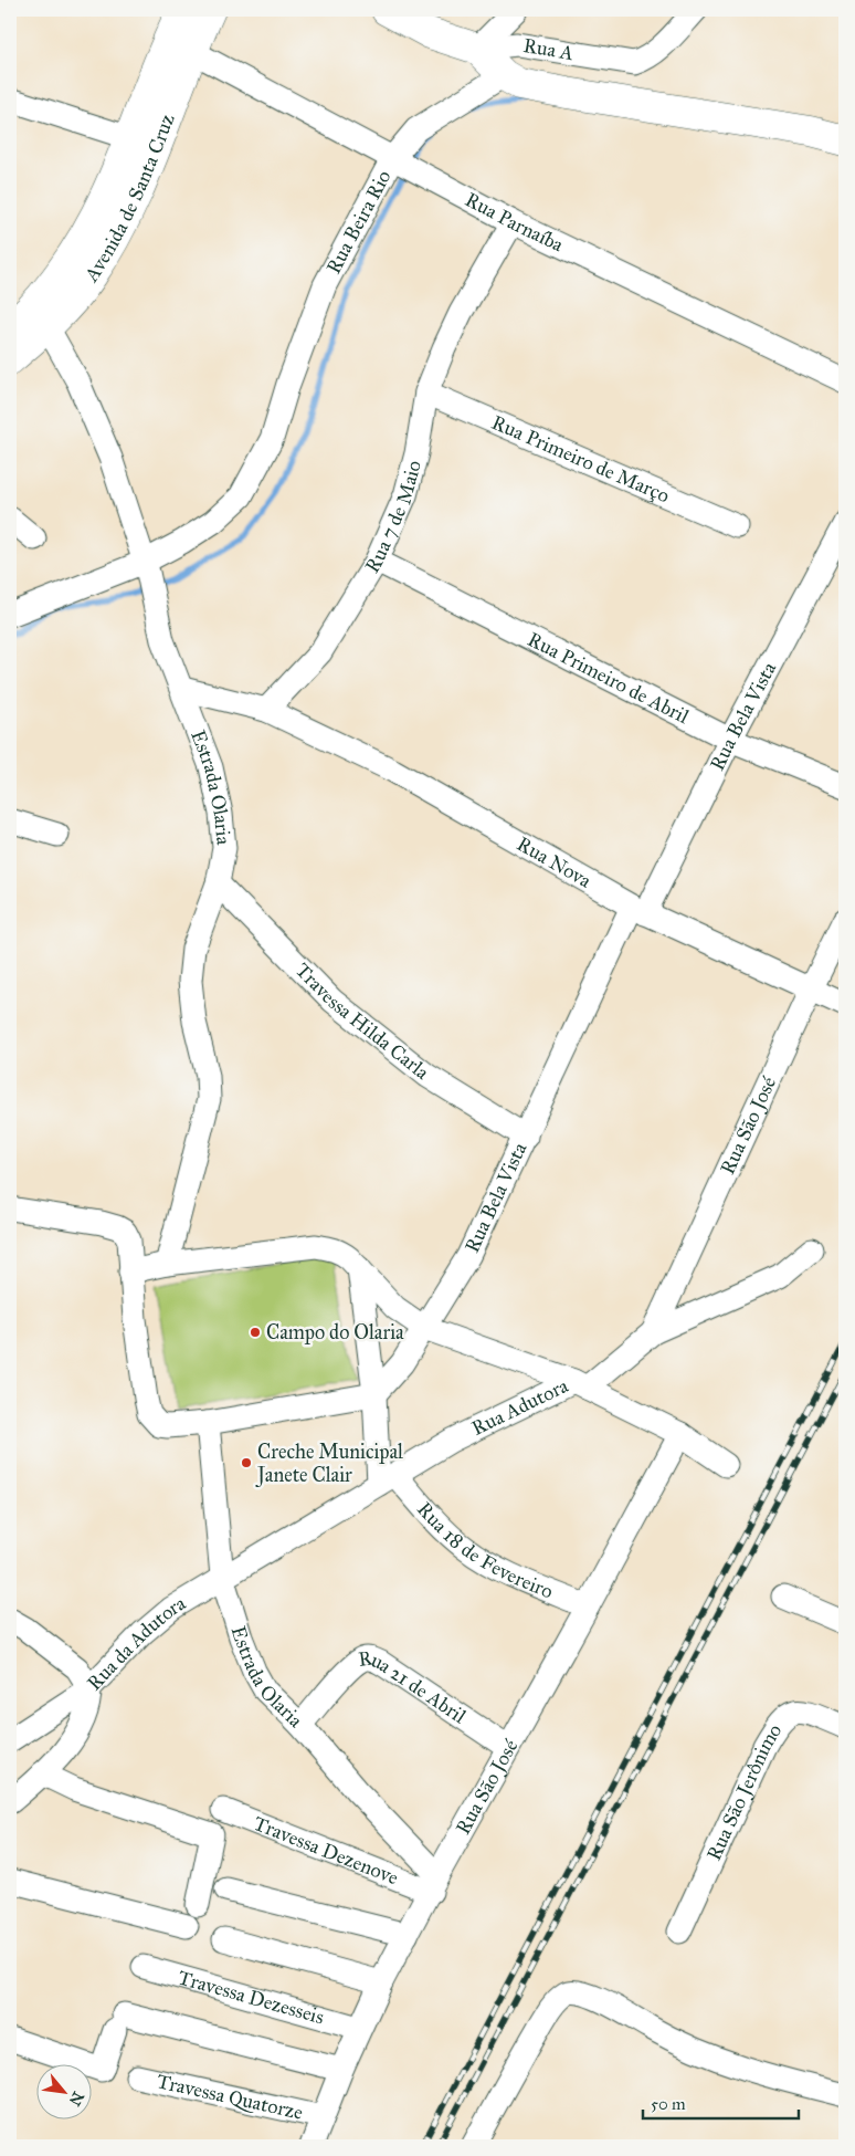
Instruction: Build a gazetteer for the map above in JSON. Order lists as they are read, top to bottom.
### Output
{
  "streets": {
    "main road": ["Rua A", "Avenida de Santa Cruz"],
    "street": [
      "Rua Beira Rio",
      "Rua Parnaíba",
      "Rua Primeiro de Março",
      "Rua 7 de Maio",
      "Rua Primeiro de Abril",
      "Rua Bela Vista",
      "Estrada Olaria",
      "Rua Nova",
      "Travessa Hilda Carla",
      "Rua São José",
      "Rua Adutora",
      "Rua 18 de Fevereiro",
      "Rua da Adutora",
      "Rua 21 de Abril",
      "Rua São Jerônimo",
      "Travessa Dezenove",
      "Travessa Dezesseis",
      "Travessa Quatorze"
    ]
  },
  "crossings": [
    ["Avenida de Santa Cruz", "Rua Parnaíba"],
    ["Avenida de Santa Cruz", "Estrada Olaria"],
    ["Rua Beira Rio", "Rua Parnaíba"],
    ["Rua Beira Rio", "Estrada Olaria"],
    ["Rua Parnaíba", "Rua 7 de Maio"],
    ["Rua Primeiro de Março", "Rua 7 de Maio"],
    ["Rua 7 de Maio", "Rua Primeiro de Abril"],
    ["Rua 7 de Maio", "Rua Nova"],
    ["Rua Primeiro de Abril", "Rua Bela Vista"],
    ["Rua Bela Vista", "Rua Nova"],
    ["Rua Bela Vista", "Travessa Hilda Carla"],
    ["Estrada Olaria", "Travessa Hilda Carla"],
    ["Estrada Olaria", "Rua São José"],
    ["Estrada Olaria", "Rua Adutora"],
    ["Estrada Olaria", "Rua da Adutora"],
    ["Estrada Olaria", "Rua 21 de Abril"],
    ["Estrada Olaria", "Travessa Dezenove"],
    ["Rua Nova", "Rua São José"],
    ["Rua São José", "Rua Adutora"],
    ["Rua São José", "Rua 18 de Fevereiro"],
    ["Rua São José", "Rua 21 de Abril"],
    ["Rua São José", "Travessa Dezenove"],
    ["Rua São José", "Travessa Dezesseis"],
    ["Rua São José", "Travessa Quatorze"],
    ["Rua Adutora", "Rua 18 de Fevereiro"],
    ["Rua Adutora", "Rua da Adutora"]
  ],
  "places": ["Campo do Olaria", "Creche Municipal Janete Clair"],
  "scale_bar": "50 m",
  "north": "bottom right"
}
